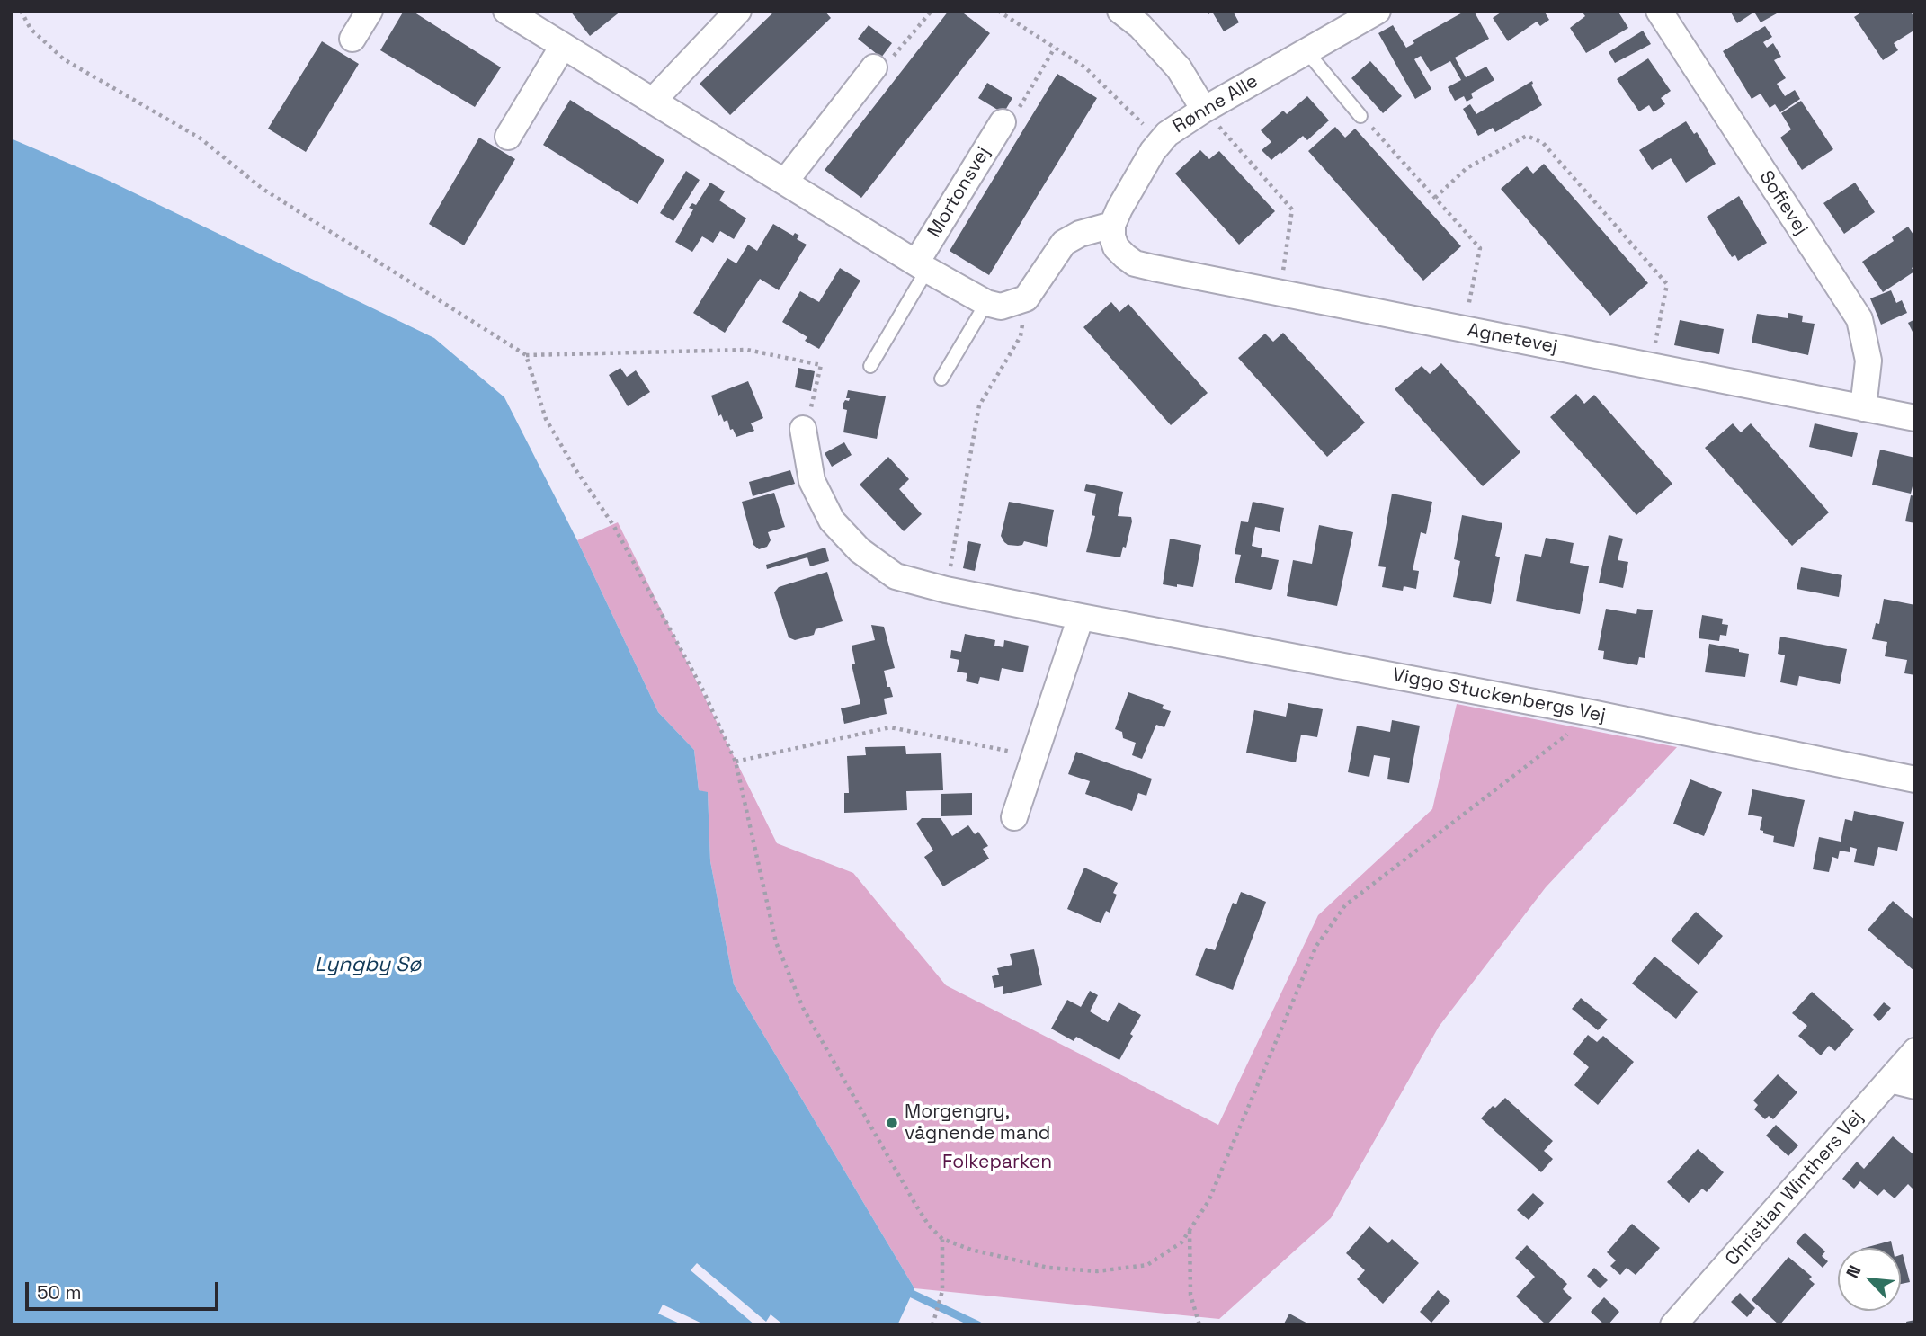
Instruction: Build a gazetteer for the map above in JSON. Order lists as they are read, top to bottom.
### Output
{
  "streets": {
    "street": [
      "Rønne Alle",
      "Mortonsvej",
      "Sofievej",
      "Agnetevej",
      "Viggo Stuckenbergs Vej",
      "Christian Winthers Vej"
    ]
  },
  "crossings": [
    ["Rønne Alle", "Agnetevej"],
    ["Sofievej", "Agnetevej"]
  ],
  "water": ["Lyngby Sø"],
  "parks": ["Folkeparken"],
  "places": ["Morgengry, vågnende mand"],
  "scale_bar": "50 m",
  "north": "top left"
}
